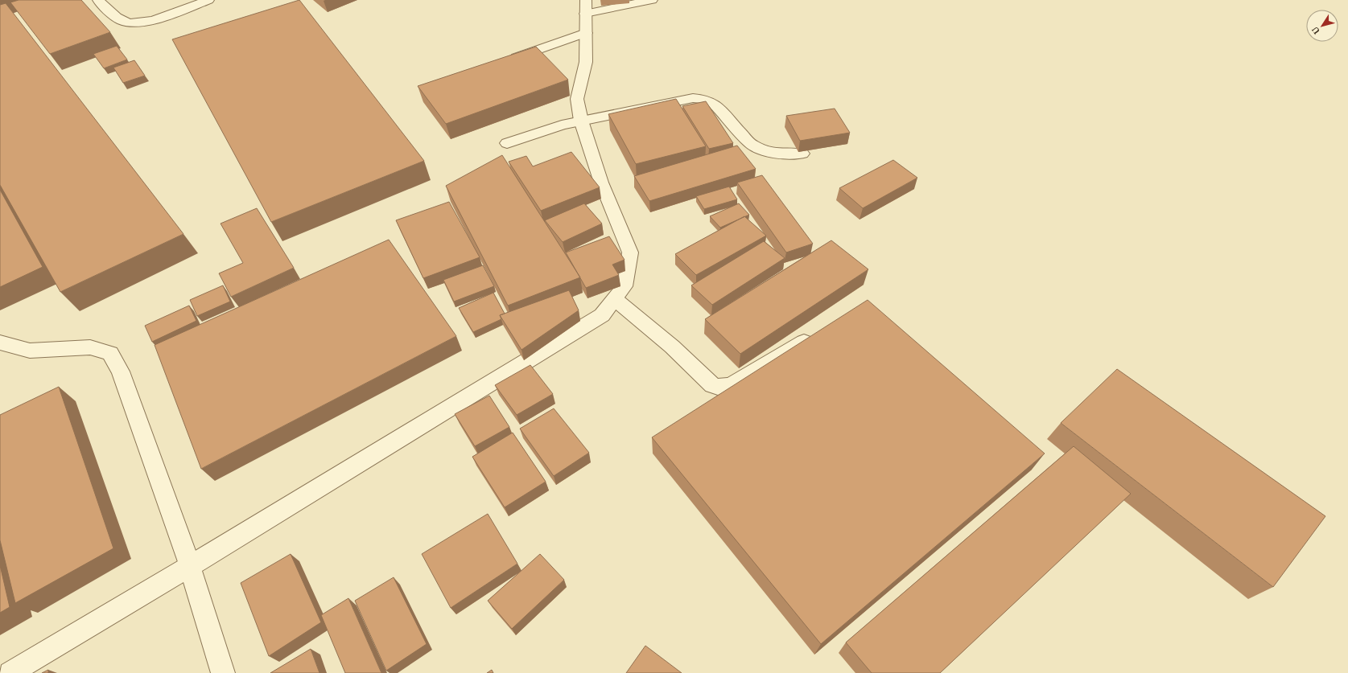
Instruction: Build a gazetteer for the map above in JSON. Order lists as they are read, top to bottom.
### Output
{
  "north": "bottom left"
}
